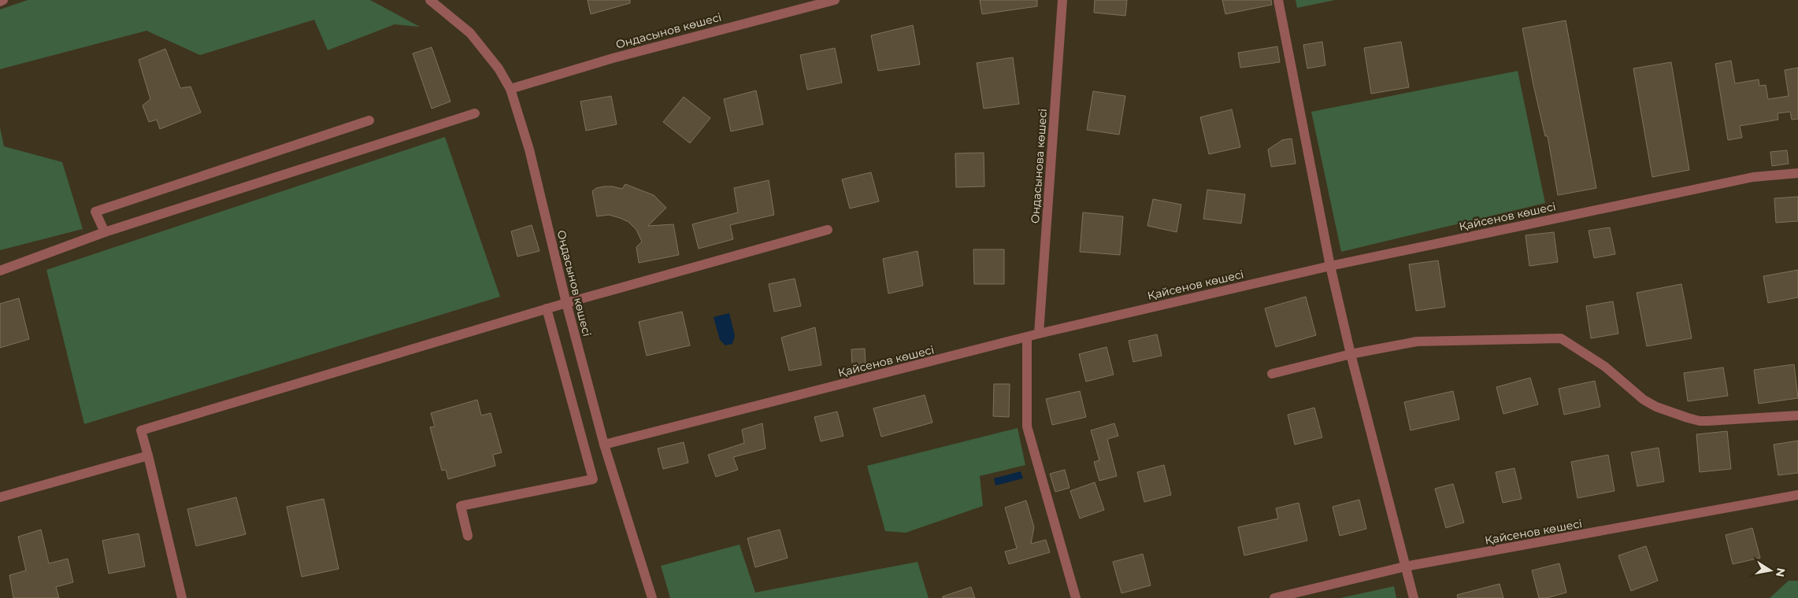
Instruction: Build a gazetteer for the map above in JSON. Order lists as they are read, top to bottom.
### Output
{
  "streets": {
    "street": [
      "Ондасынов көшесі",
      "Ондасынова көшесі",
      "Қайсенов көшесі",
      "Оңдасынов көшесі"
    ]
  },
  "crossings": [
    ["Ондасынов көшесі", "Оңдасынов көшесі"],
    ["Ондасынова көшесі", "Қайсенов көшесі"],
    ["Қайсенов көшесі", "Оңдасынов көшесі"]
  ],
  "north": "right"
}
